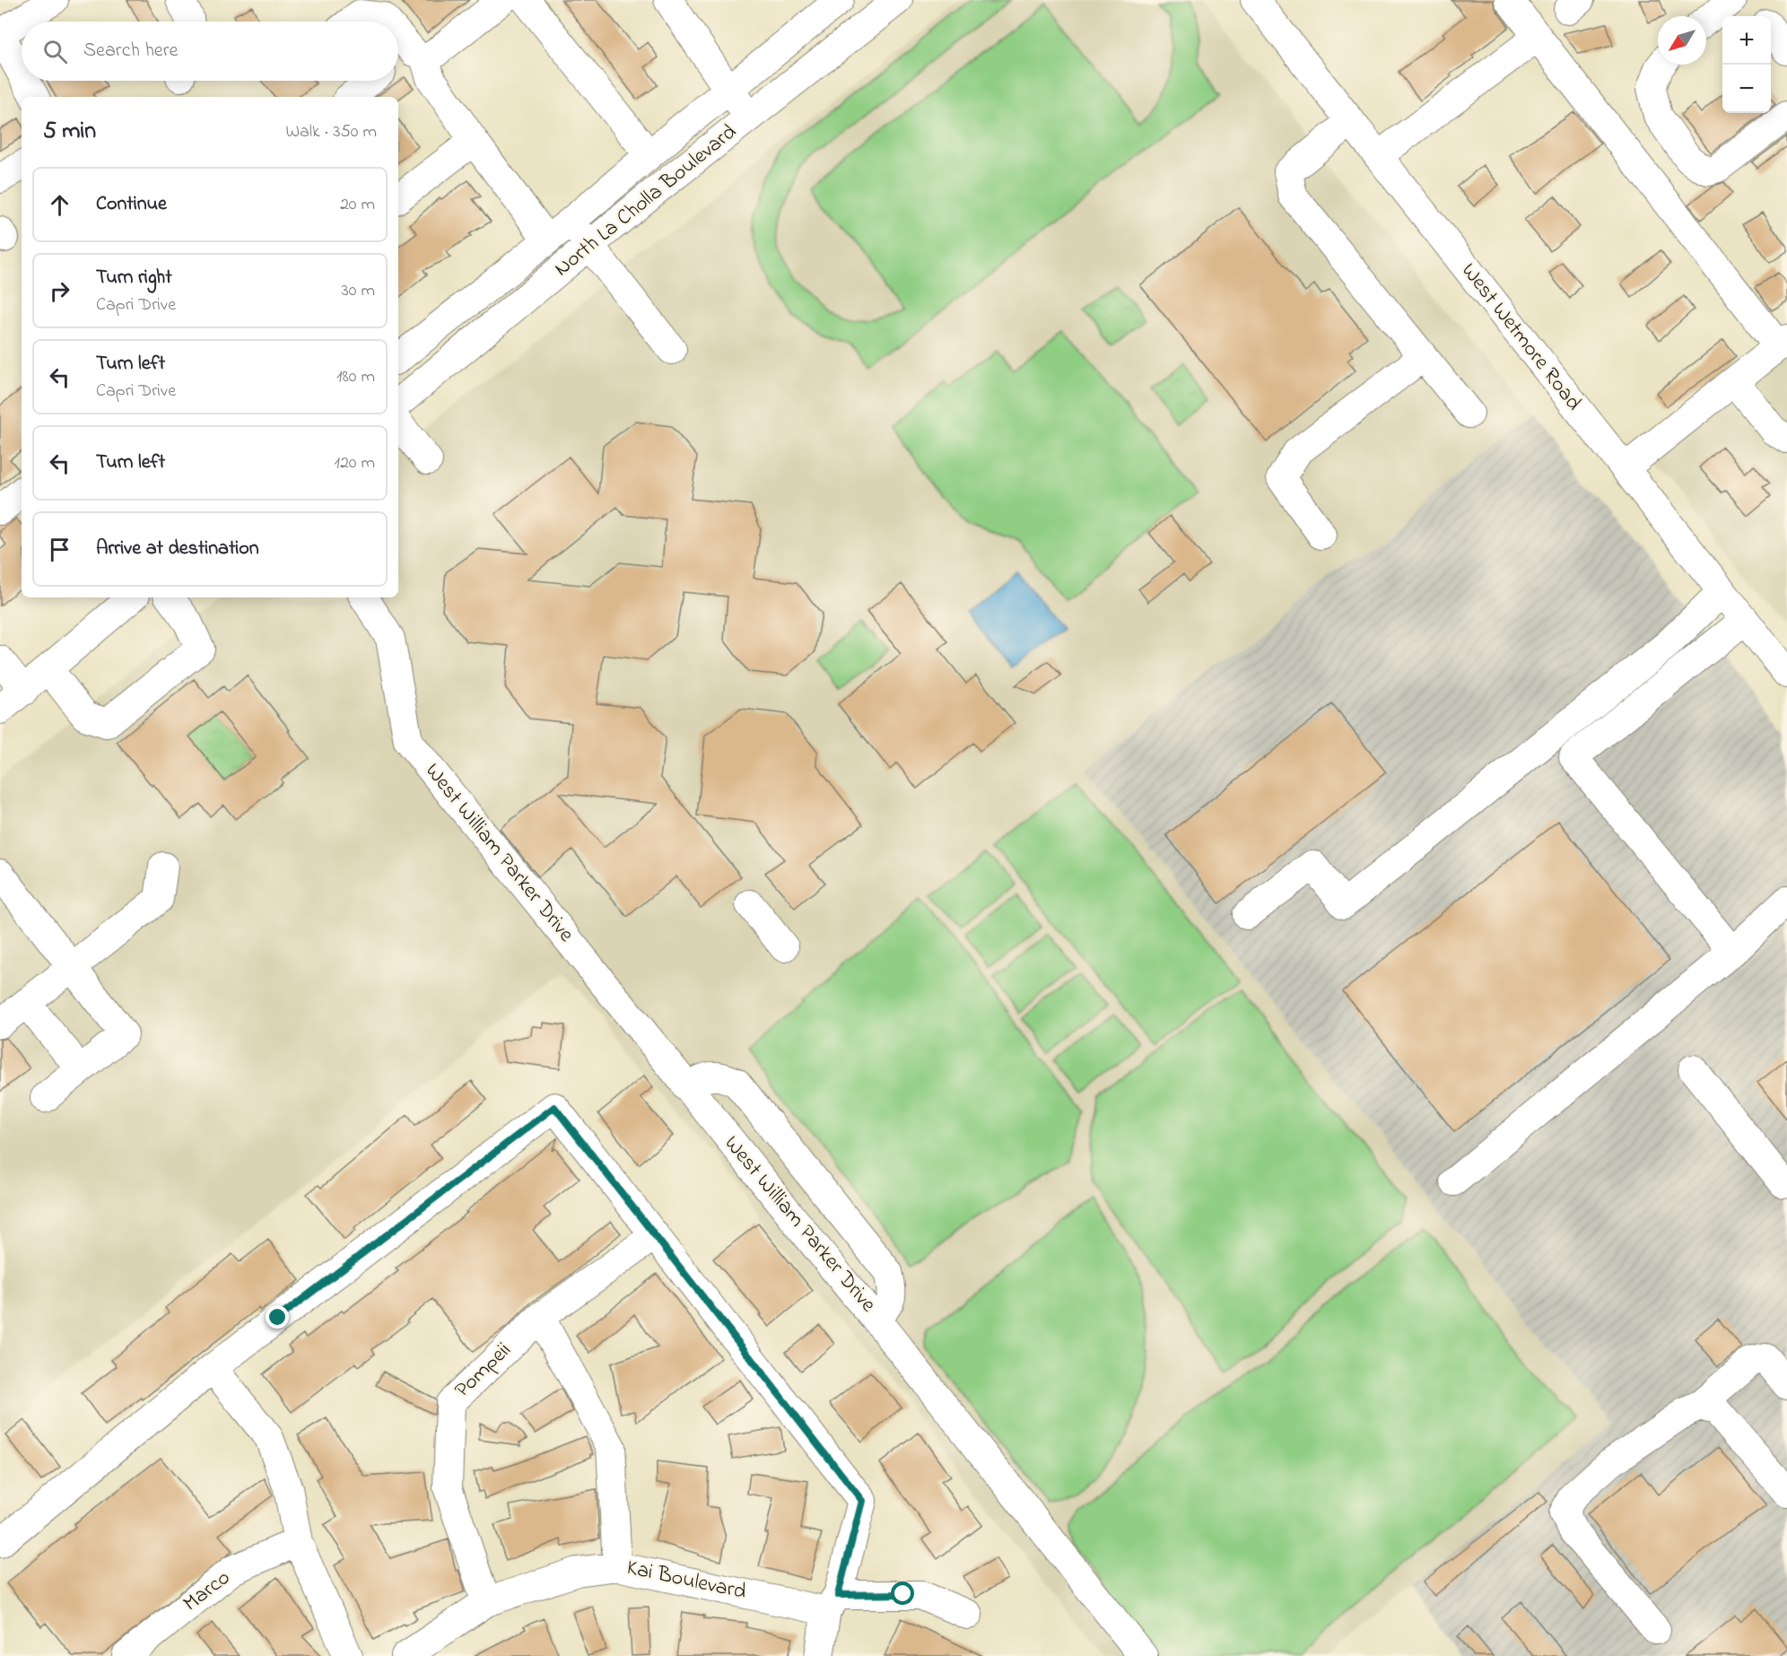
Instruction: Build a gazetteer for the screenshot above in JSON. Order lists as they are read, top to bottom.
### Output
{
  "streets": {
    "street": [
      "North La Cholla Boulevard",
      "West Wetmore Road",
      "West William Parker Drive",
      "Pompeii",
      "Kai Boulevard",
      "Marco"
    ]
  },
  "crossings": [
    ["Pompeii", "Kai Boulevard"]
  ],
  "north": "bottom left",
  "page": {
    "map_buttons": ["+", "−"],
    "search": "Search here",
    "heading": ["5 min", "Walk · 350 m"],
    "list": [
      ["Continue", "20 m"],
      ["Turn right", "Capri Drive", "30 m"],
      ["Turn left", "Capri Drive", "180 m"],
      ["Turn left", "120 m"],
      "Arrive at destination"
    ]
  }
}
